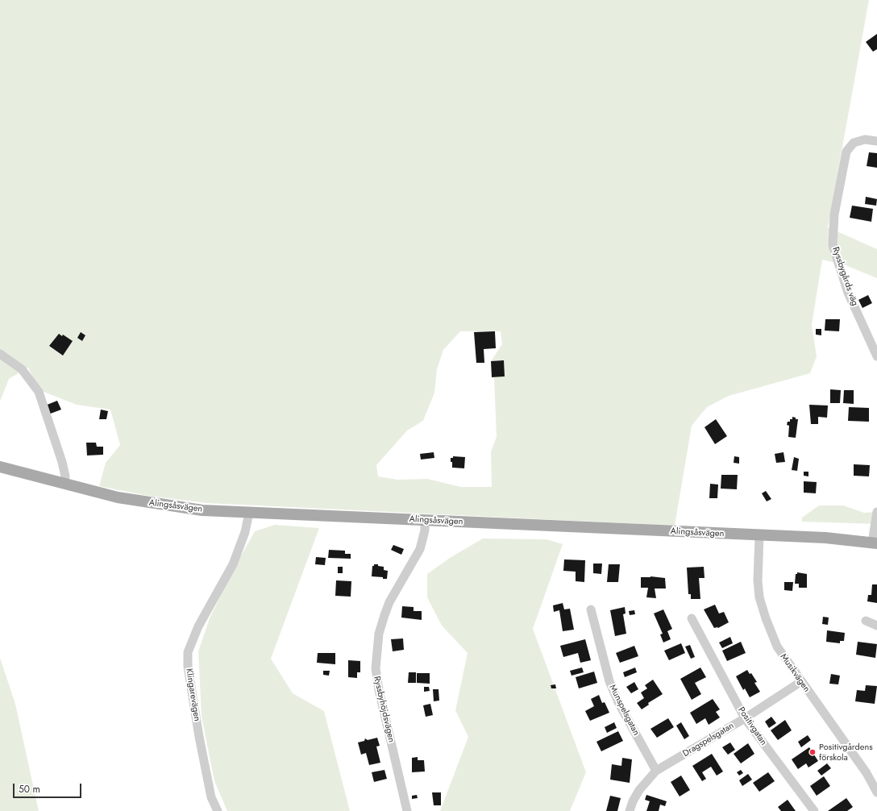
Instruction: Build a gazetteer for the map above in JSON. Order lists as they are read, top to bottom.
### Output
{
  "streets": {
    "main road": ["Alingsåsvägen"],
    "street": [
      "Ryssbygårds väg",
      "Musikvägen",
      "Klingarevägen",
      "Ryssbyhöjdsvägen",
      "Munspelsgatan",
      "Positivgatan",
      "Dragspelsgatan"
    ]
  },
  "crossings": [
    ["Alingsåsvägen", "Musikvägen"],
    ["Alingsåsvägen", "Klingarevägen"],
    ["Alingsåsvägen", "Ryssbyhöjdsvägen"],
    ["Musikvägen", "Dragspelsgatan"],
    ["Munspelsgatan", "Dragspelsgatan"],
    ["Positivgatan", "Dragspelsgatan"]
  ],
  "places": ["Positivgårdens förskola"],
  "scale_bar": "50 m"
}
